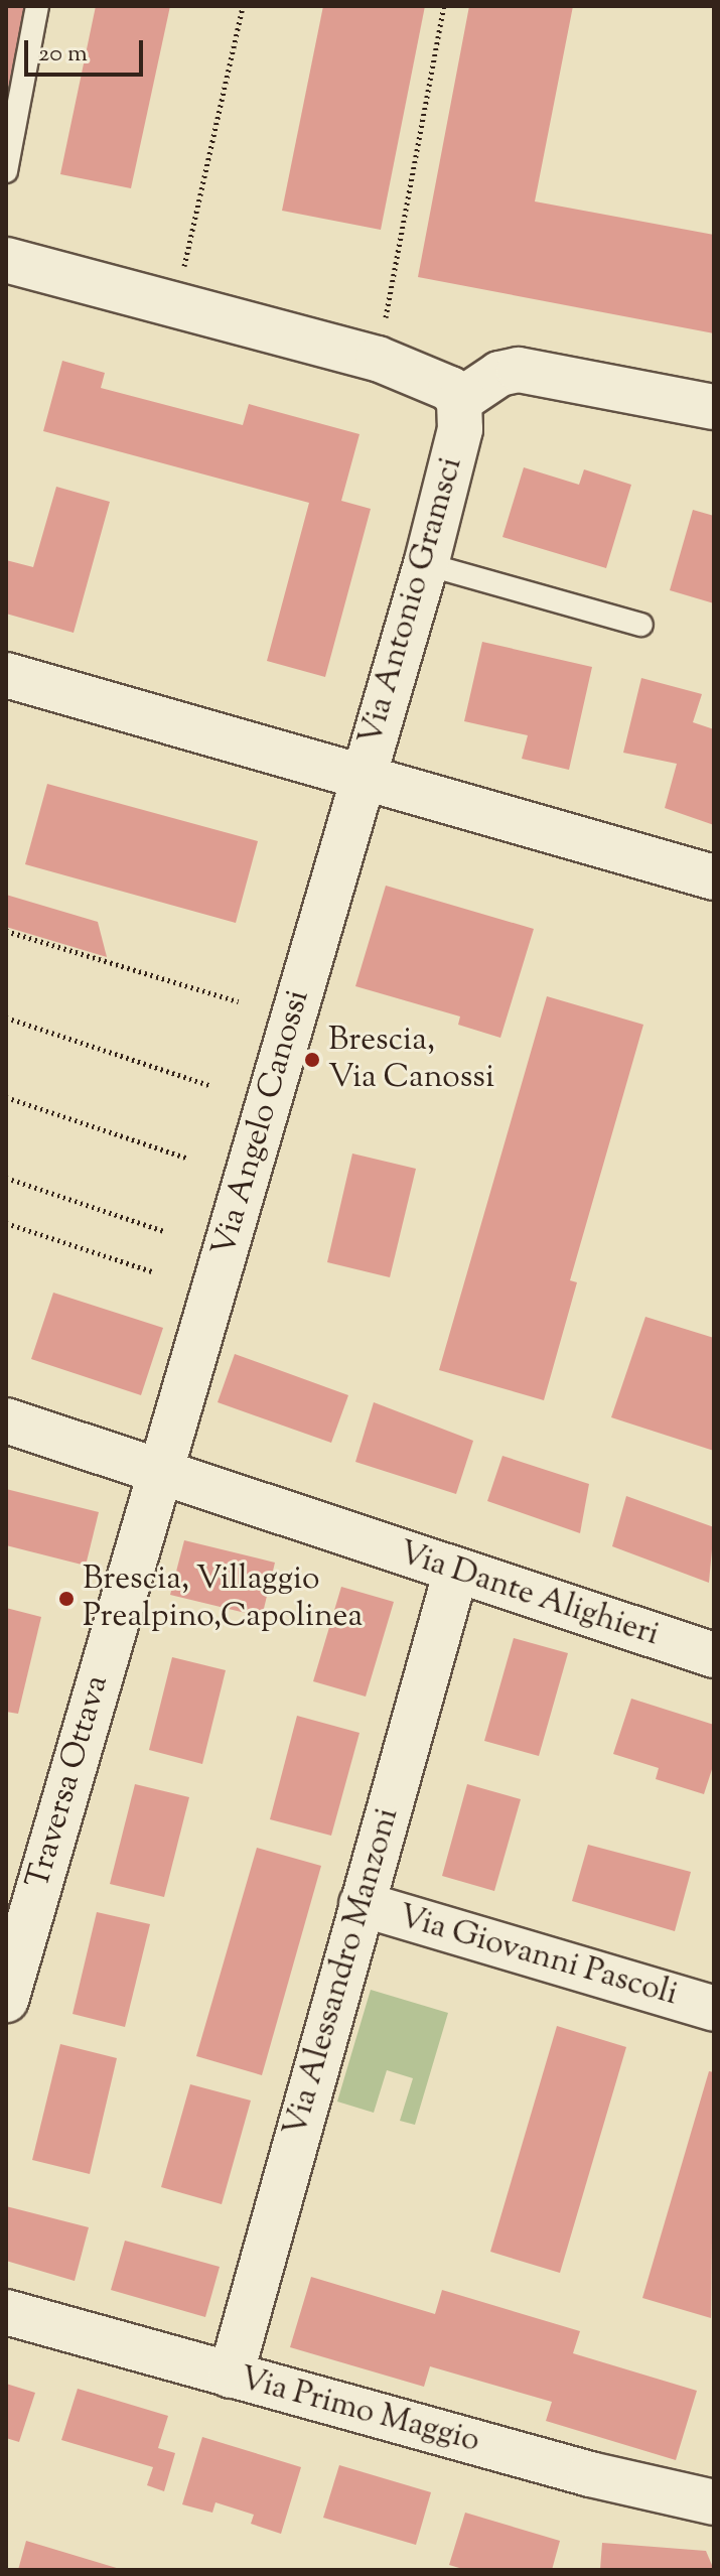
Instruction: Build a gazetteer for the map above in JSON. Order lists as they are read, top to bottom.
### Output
{
  "streets": {
    "street": [
      "Via Antonio Gramsci",
      "Via Angelo Canossi",
      "Via Dante Alighieri",
      "Traversa Ottava",
      "Via Giovanni Pascoli",
      "Via Alessandro Manzoni",
      "Via Primo Maggio"
    ]
  },
  "crossings": [
    ["Via Antonio Gramsci", "Via Angelo Canossi"],
    ["Via Angelo Canossi", "Via Dante Alighieri"],
    ["Via Angelo Canossi", "Traversa Ottava"],
    ["Via Dante Alighieri", "Traversa Ottava"],
    ["Via Dante Alighieri", "Via Alessandro Manzoni"],
    ["Via Giovanni Pascoli", "Via Alessandro Manzoni"],
    ["Via Alessandro Manzoni", "Via Primo Maggio"]
  ],
  "places": ["Brescia, Via Canossi", "Brescia, Villaggio Prealpino,Capolinea"],
  "scale_bar": "20 m"
}
